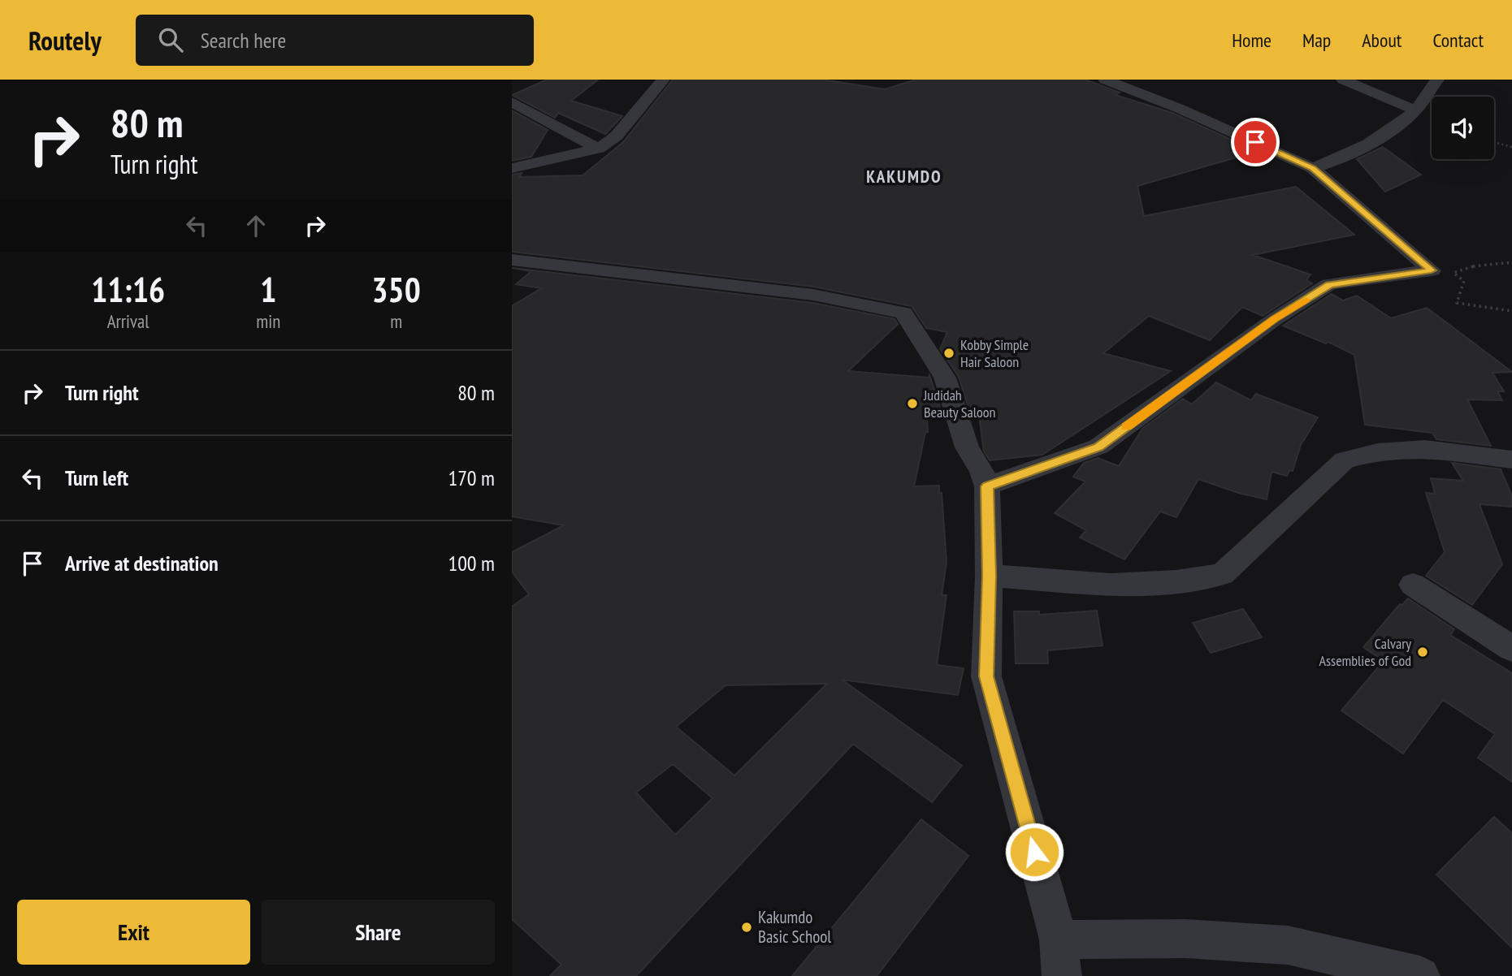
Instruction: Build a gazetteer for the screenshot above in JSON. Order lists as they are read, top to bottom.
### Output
{
  "districts": ["KAKUMDO"],
  "places": [
    "Kobby Simple Hair Saloon",
    "Judidah Beauty Saloon",
    "Calvary Assemblies of God",
    "Kakumdo Basic School"
  ],
  "page": {
    "header": "Routely",
    "search": "Search here",
    "nav": [
      "Home",
      "Map",
      "About",
      "Contact"
    ],
    "turn": ["80 m", "Turn right"],
    "eta": [
      "11:16",
      "Arrival",
      "1",
      "min",
      "350",
      "m"
    ],
    "list": [
      {
        "name": "Turn right",
        "value": "80 m"
      },
      {
        "name": "Turn left",
        "value": "170 m"
      },
      {
        "name": "Arrive at destination",
        "value": "100 m"
      }
    ],
    "buttons": ["Exit", "Share"]
  }
}
